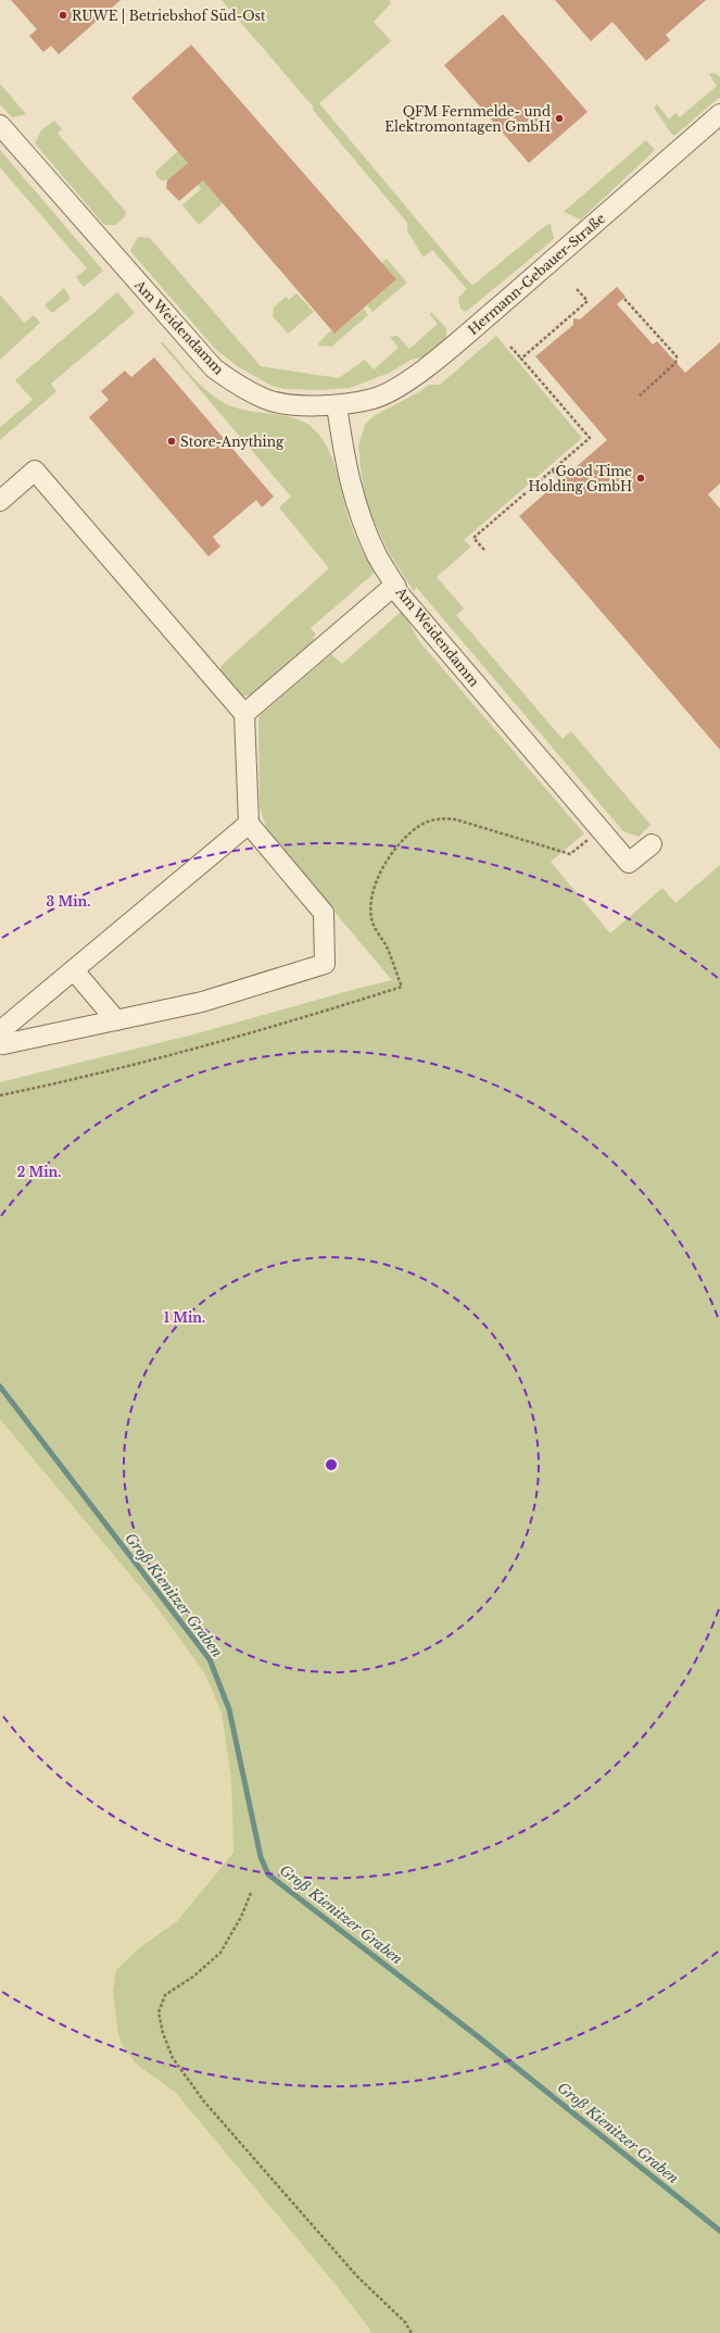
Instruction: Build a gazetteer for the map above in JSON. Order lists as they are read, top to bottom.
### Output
{
  "streets": {
    "street": ["Hermann-Gebauer-Straße", "Am Weidendamm"]
  },
  "crossings": [
    ["Hermann-Gebauer-Straße", "Am Weidendamm"]
  ],
  "water": ["Groß Kienitzer Graben"],
  "places": [
    "RUWE | Betriebshof Süd-Ost",
    "QFM Fernmelde- und Elektromontagen GmbH",
    "Store-Anything",
    "Good Time Holding GmbH"
  ],
  "rings": ["3 Min.", "2 Min.", "1 Min."]
}
